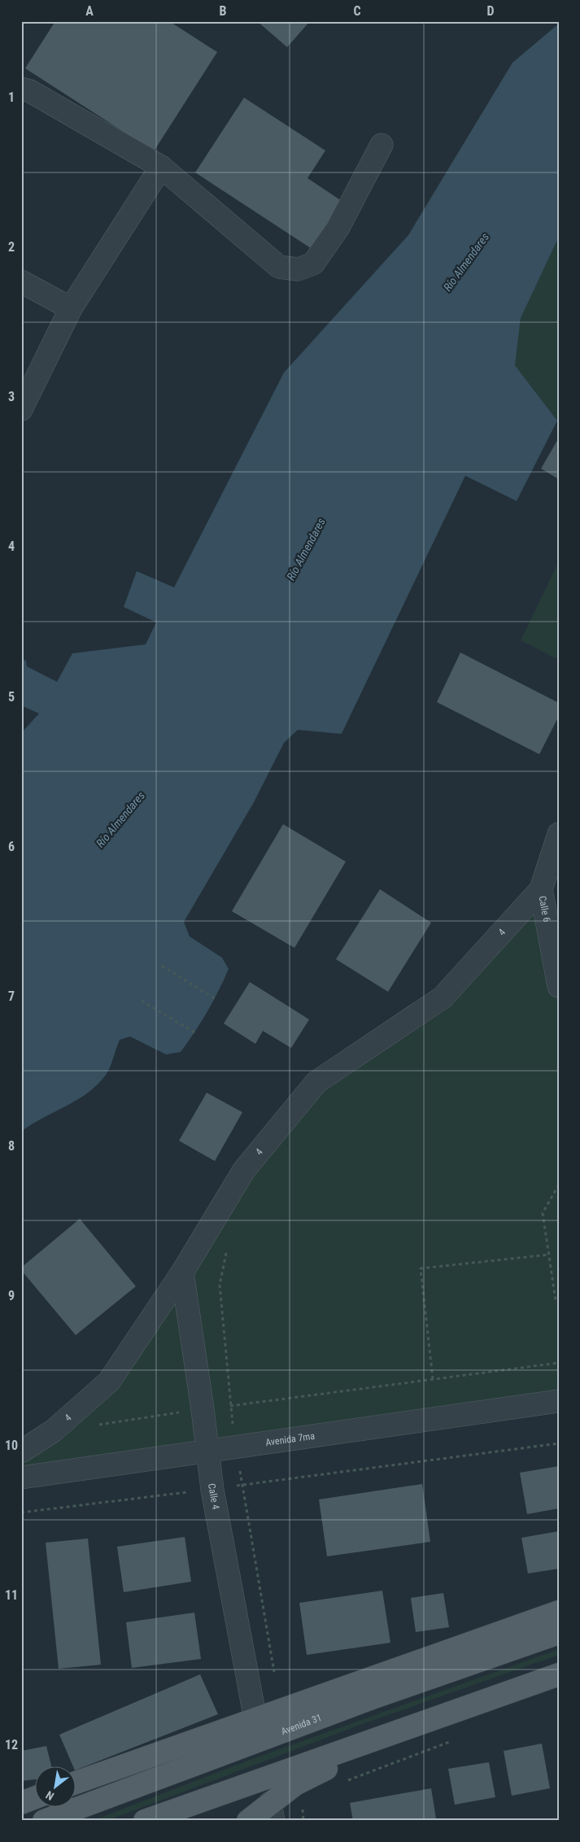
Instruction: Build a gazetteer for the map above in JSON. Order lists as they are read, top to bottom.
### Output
{
  "streets": {
    "main road": ["Avenida 31"],
    "street": [
      "Calle 6",
      "4",
      "Avenida 7ma",
      "Calle 4"
    ]
  },
  "crossings": [
    ["Calle 6", "4"],
    ["4", "Calle 4"],
    ["Avenida 7ma", "Calle 4"]
  ],
  "water": ["Río Almendares"],
  "north": "bottom left",
  "grid": {
    "columns": [
      "A",
      "B",
      "C",
      "D"
    ],
    "rows": [
      "1",
      "2",
      "3",
      "4",
      "5",
      "6",
      "7",
      "8",
      "9",
      "10",
      "11",
      "12"
    ]
  }
}
